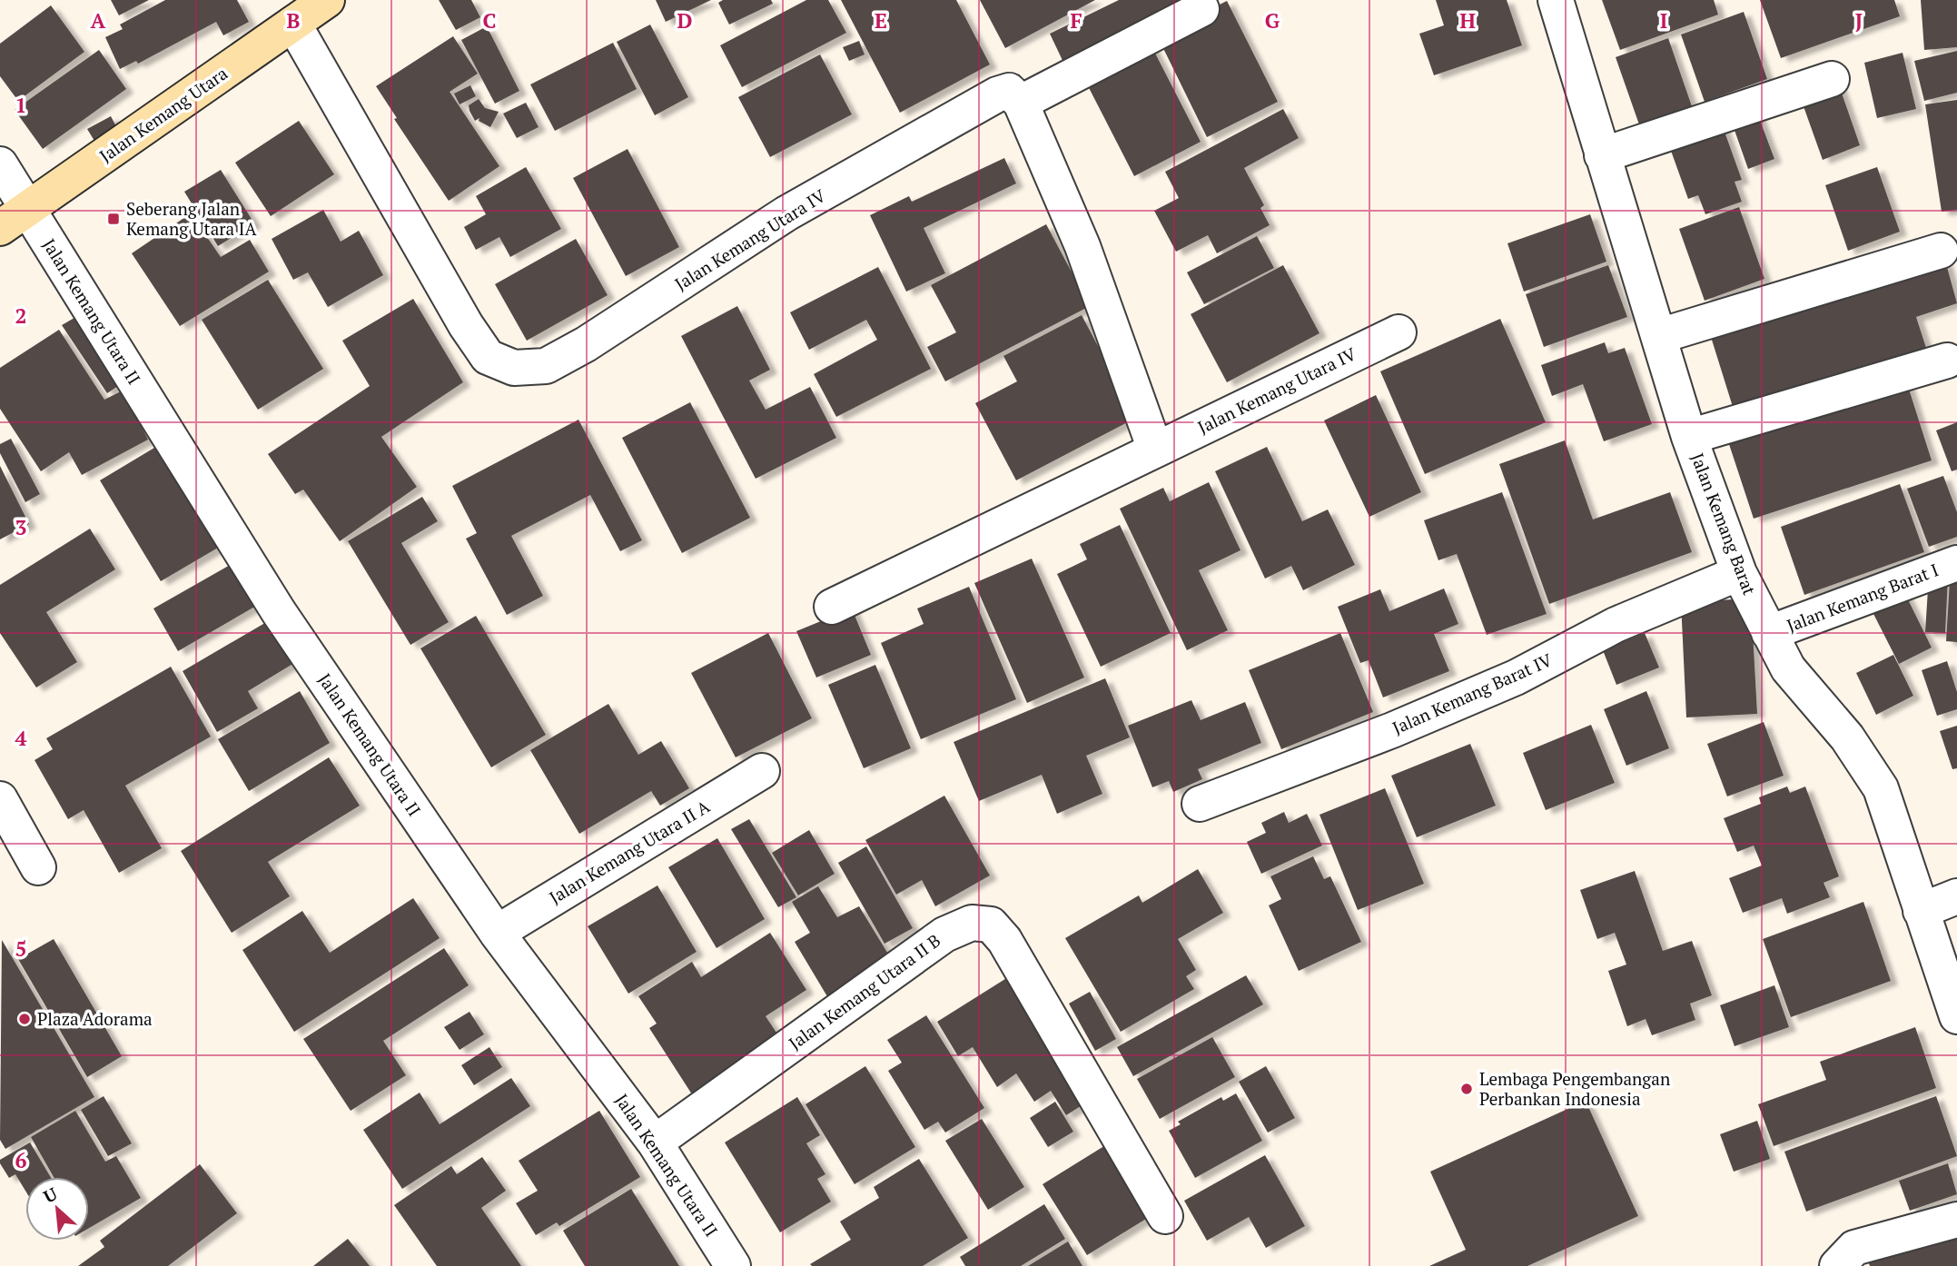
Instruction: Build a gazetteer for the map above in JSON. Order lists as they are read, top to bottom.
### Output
{
  "streets": {
    "street": [
      "Jalan Kemang Utara",
      "Jalan Kemang Utara IV",
      "Jalan Kemang Utara II",
      "Jalan Kemang Barat",
      "Jalan Kemang Barat I",
      "Jalan Kemang Barat IV",
      "Jalan Kemang Utara II A",
      "Jalan Kemang Utara II B"
    ]
  },
  "crossings": [
    ["Jalan Kemang Utara", "Jalan Kemang Utara IV"],
    ["Jalan Kemang Utara", "Jalan Kemang Utara II"],
    ["Jalan Kemang Utara II", "Jalan Kemang Utara II A"],
    ["Jalan Kemang Utara II", "Jalan Kemang Utara II B"],
    ["Jalan Kemang Barat", "Jalan Kemang Barat I"],
    ["Jalan Kemang Barat", "Jalan Kemang Barat IV"]
  ],
  "places": {
    "transit": ["Seberang Jalan Kemang Utara IA"],
    "other": ["Plaza Adorama", "Lembaga Pengembangan Perbankan Indonesia"]
  },
  "north": "top left",
  "grid": {
    "columns": [
      "A",
      "B",
      "C",
      "D",
      "E",
      "F",
      "G",
      "H",
      "I",
      "J"
    ],
    "rows": [
      "1",
      "2",
      "3",
      "4",
      "5",
      "6"
    ]
  }
}
